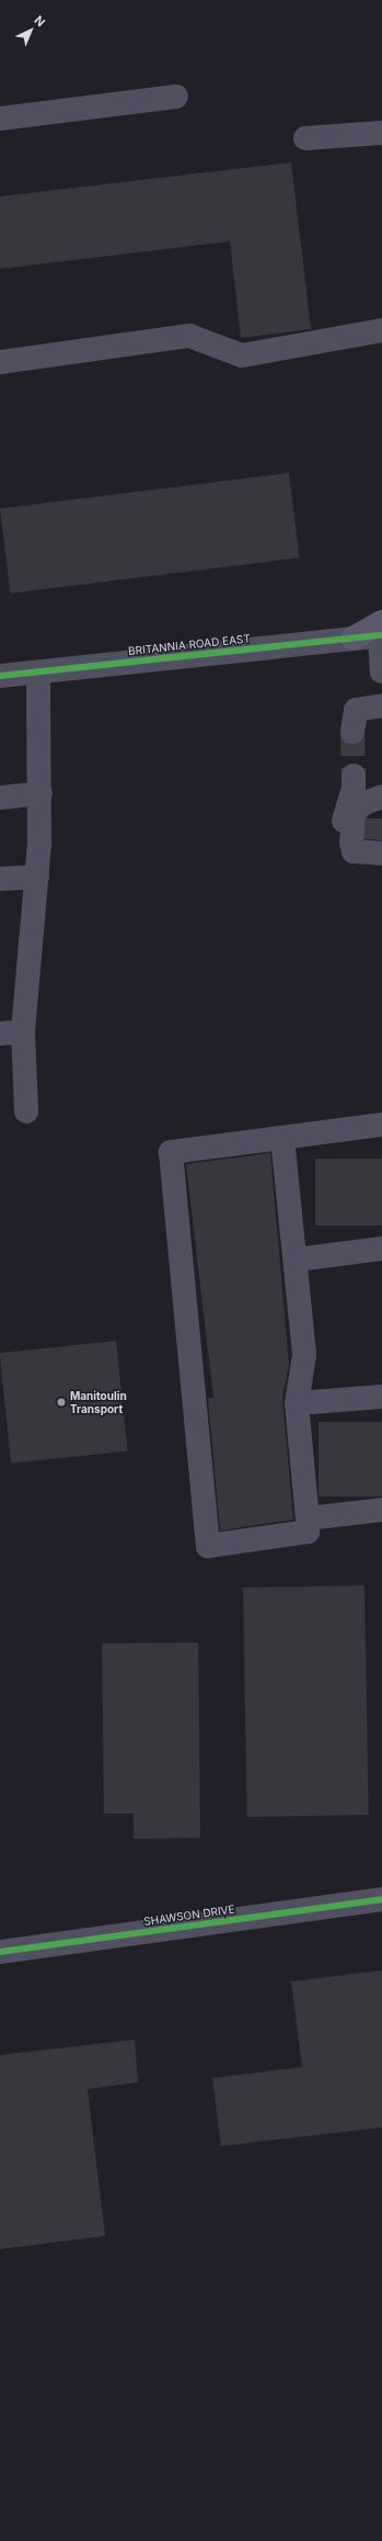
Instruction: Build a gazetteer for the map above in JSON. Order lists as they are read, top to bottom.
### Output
{
  "streets": {
    "street": ["BRITANNIA ROAD EAST", "SHAWSON DRIVE"]
  },
  "places": ["Manitoulin Transport"],
  "north": "top right"
}
